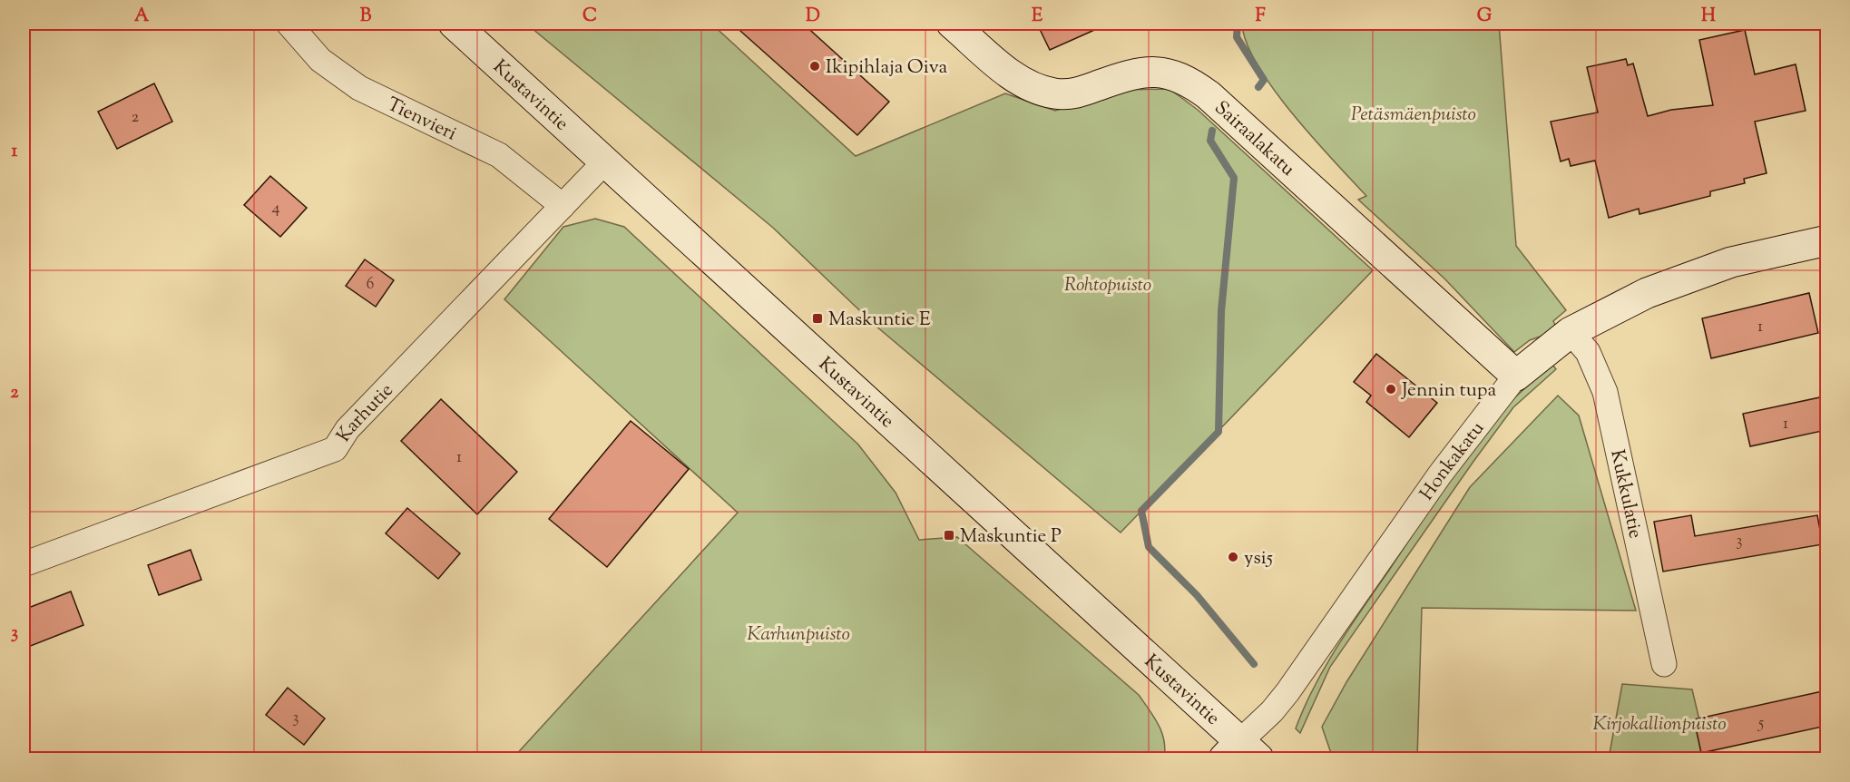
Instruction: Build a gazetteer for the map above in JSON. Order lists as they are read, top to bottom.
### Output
{
  "streets": {
    "main road": ["Kustavintie", "Sairaalakatu", "Honkakatu"],
    "street": ["Tienvieri", "Karhutie", "Kukkulatie"]
  },
  "crossings": [
    ["Kustavintie", "Karhutie"],
    ["Kustavintie", "Honkakatu"],
    ["Tienvieri", "Karhutie"],
    ["Sairaalakatu", "Honkakatu"],
    ["Honkakatu", "Kukkulatie"]
  ],
  "parks": [
    "Petäsmäenpuisto",
    "Rohtopuisto",
    "Karhunpuisto",
    "Kirjokallionpuisto"
  ],
  "places": {
    "other": ["Ikipihlaja Oiva", "Jennin tupa", "ysi5"],
    "transit": ["Maskuntie E", "Maskuntie P"]
  },
  "house_numbers": [
    "2",
    "4",
    "6",
    "1",
    "1",
    "1",
    "3",
    "3",
    "5"
  ],
  "grid": {
    "columns": [
      "A",
      "B",
      "C",
      "D",
      "E",
      "F",
      "G",
      "H"
    ],
    "rows": ["1", "2", "3"]
  }
}
